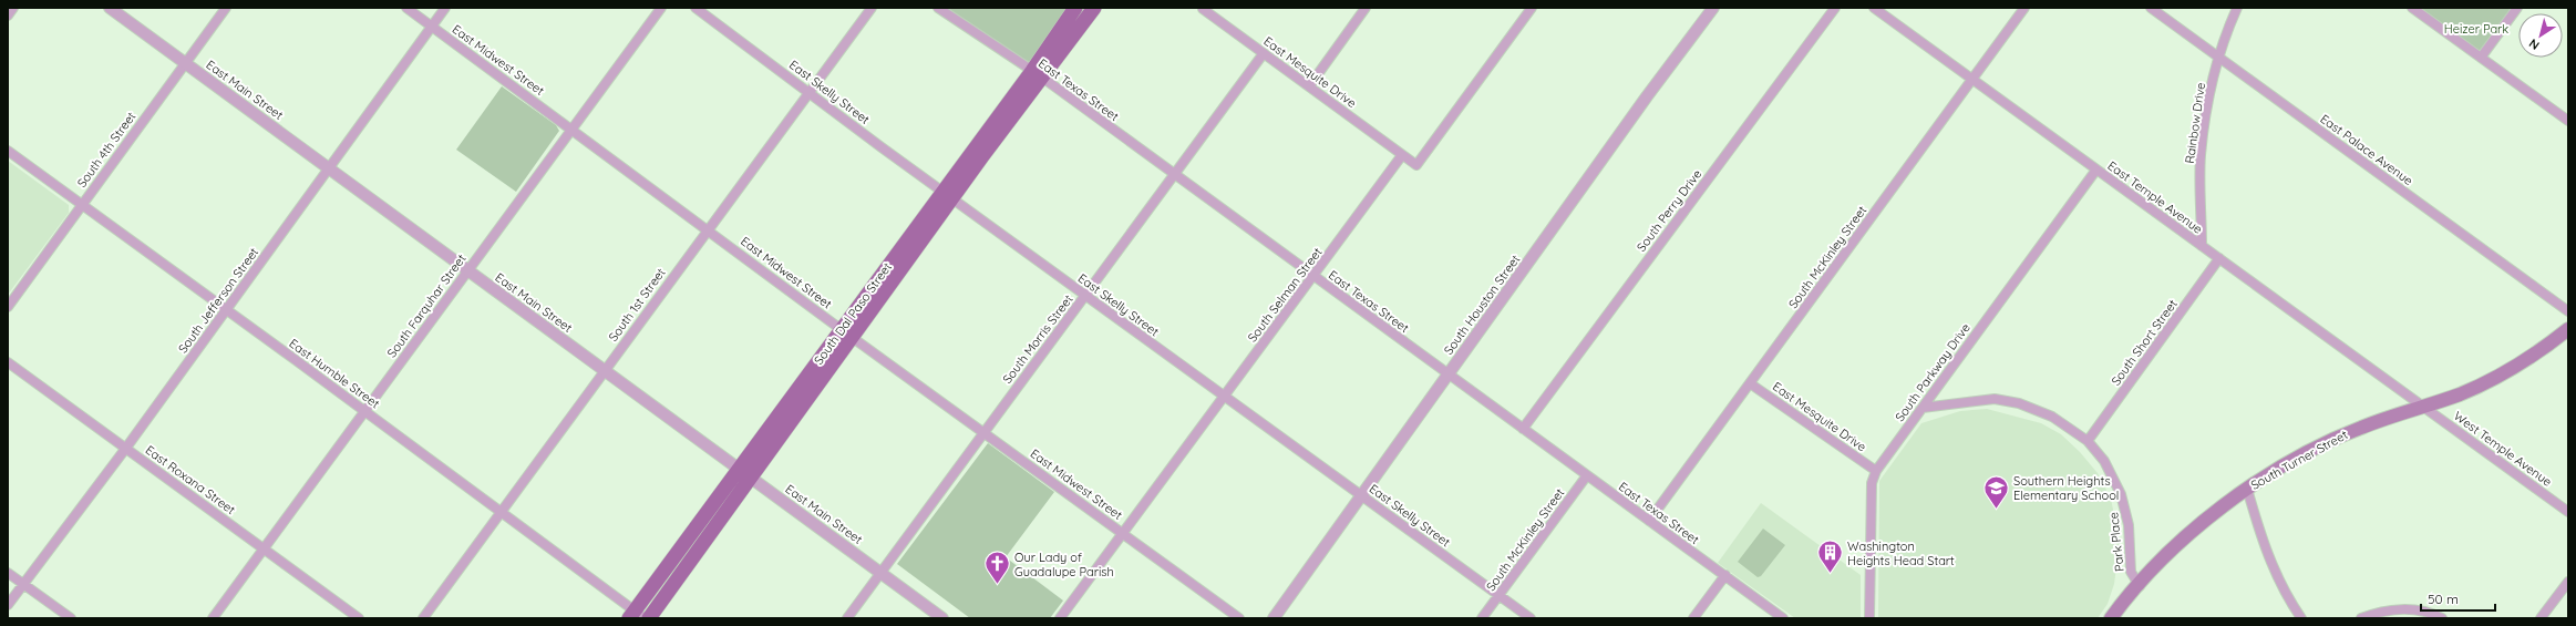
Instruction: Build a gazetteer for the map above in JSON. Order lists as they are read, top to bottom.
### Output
{
  "streets": {
    "main road": ["South Dal Paso Street", "South Turner Street"],
    "street": [
      "East Midwest Street",
      "East Mesquite Drive",
      "East Main Street",
      "East Texas Street",
      "East Skelly Street",
      "Rainbow Drive",
      "South 4th Street",
      "East Palace Avenue",
      "East Temple Avenue",
      "South Perry Drive",
      "South McKinley Street",
      "South Selman Street",
      "South Jefferson Street",
      "South 1st Street",
      "South Houston Street",
      "South Farquhar Street",
      "South Morris Street",
      "South Short Street",
      "South Parkway Drive",
      "East Humble Street",
      "West Temple Avenue",
      "East Roxana Street",
      "Park Place"
    ]
  },
  "crossings": [
    ["East Midwest Street", "South Selman Street"],
    ["East Midwest Street", "South Jefferson Street"],
    ["East Midwest Street", "South 1st Street"],
    ["East Midwest Street", "South Farquhar Street"],
    ["East Midwest Street", "South Dal Paso Street"],
    ["East Midwest Street", "South Morris Street"],
    ["East Mesquite Drive", "South McKinley Street"],
    ["East Mesquite Drive", "South Selman Street"],
    ["East Mesquite Drive", "South Morris Street"],
    ["East Mesquite Drive", "South Parkway Drive"],
    ["East Main Street", "South 4th Street"],
    ["East Main Street", "South Jefferson Street"],
    ["East Main Street", "South 1st Street"],
    ["East Main Street", "South Farquhar Street"],
    ["East Main Street", "South Dal Paso Street"],
    ["East Main Street", "South Morris Street"],
    ["East Texas Street", "South Perry Drive"],
    ["East Texas Street", "South McKinley Street"],
    ["East Texas Street", "South Selman Street"],
    ["East Texas Street", "South Houston Street"],
    ["East Texas Street", "South Dal Paso Street"],
    ["East Texas Street", "South Morris Street"],
    ["East Skelly Street", "South McKinley Street"],
    ["East Skelly Street", "South Selman Street"],
    ["East Skelly Street", "South 1st Street"],
    ["East Skelly Street", "South Houston Street"],
    ["East Skelly Street", "South Dal Paso Street"],
    ["East Skelly Street", "South Morris Street"],
    ["Rainbow Drive", "East Palace Avenue"],
    ["Rainbow Drive", "East Temple Avenue"],
    ["South 4th Street", "East Humble Street"],
    ["East Temple Avenue", "South McKinley Street"],
    ["East Temple Avenue", "South Short Street"],
    ["East Temple Avenue", "South Parkway Drive"],
    ["East Temple Avenue", "West Temple Avenue"],
    ["East Temple Avenue", "South Turner Street"],
    ["South Jefferson Street", "East Humble Street"],
    ["South Jefferson Street", "East Roxana Street"],
    ["South 1st Street", "East Humble Street"],
    ["South Farquhar Street", "East Humble Street"],
    ["South Farquhar Street", "East Roxana Street"],
    ["South Dal Paso Street", "East Humble Street"],
    ["South Short Street", "Park Place"],
    ["South Parkway Drive", "Park Place"],
    ["West Temple Avenue", "South Turner Street"],
    ["South Turner Street", "Park Place"]
  ],
  "parks": ["Heizer Park"],
  "places": {
    "school or university": ["Southern Heights Elementary School"],
    "building": ["Washington Heights Head Start"],
    "church": ["Our Lady of Guadalupe Parish"]
  },
  "scale_bar": "50 m",
  "north": "bottom left"
}
